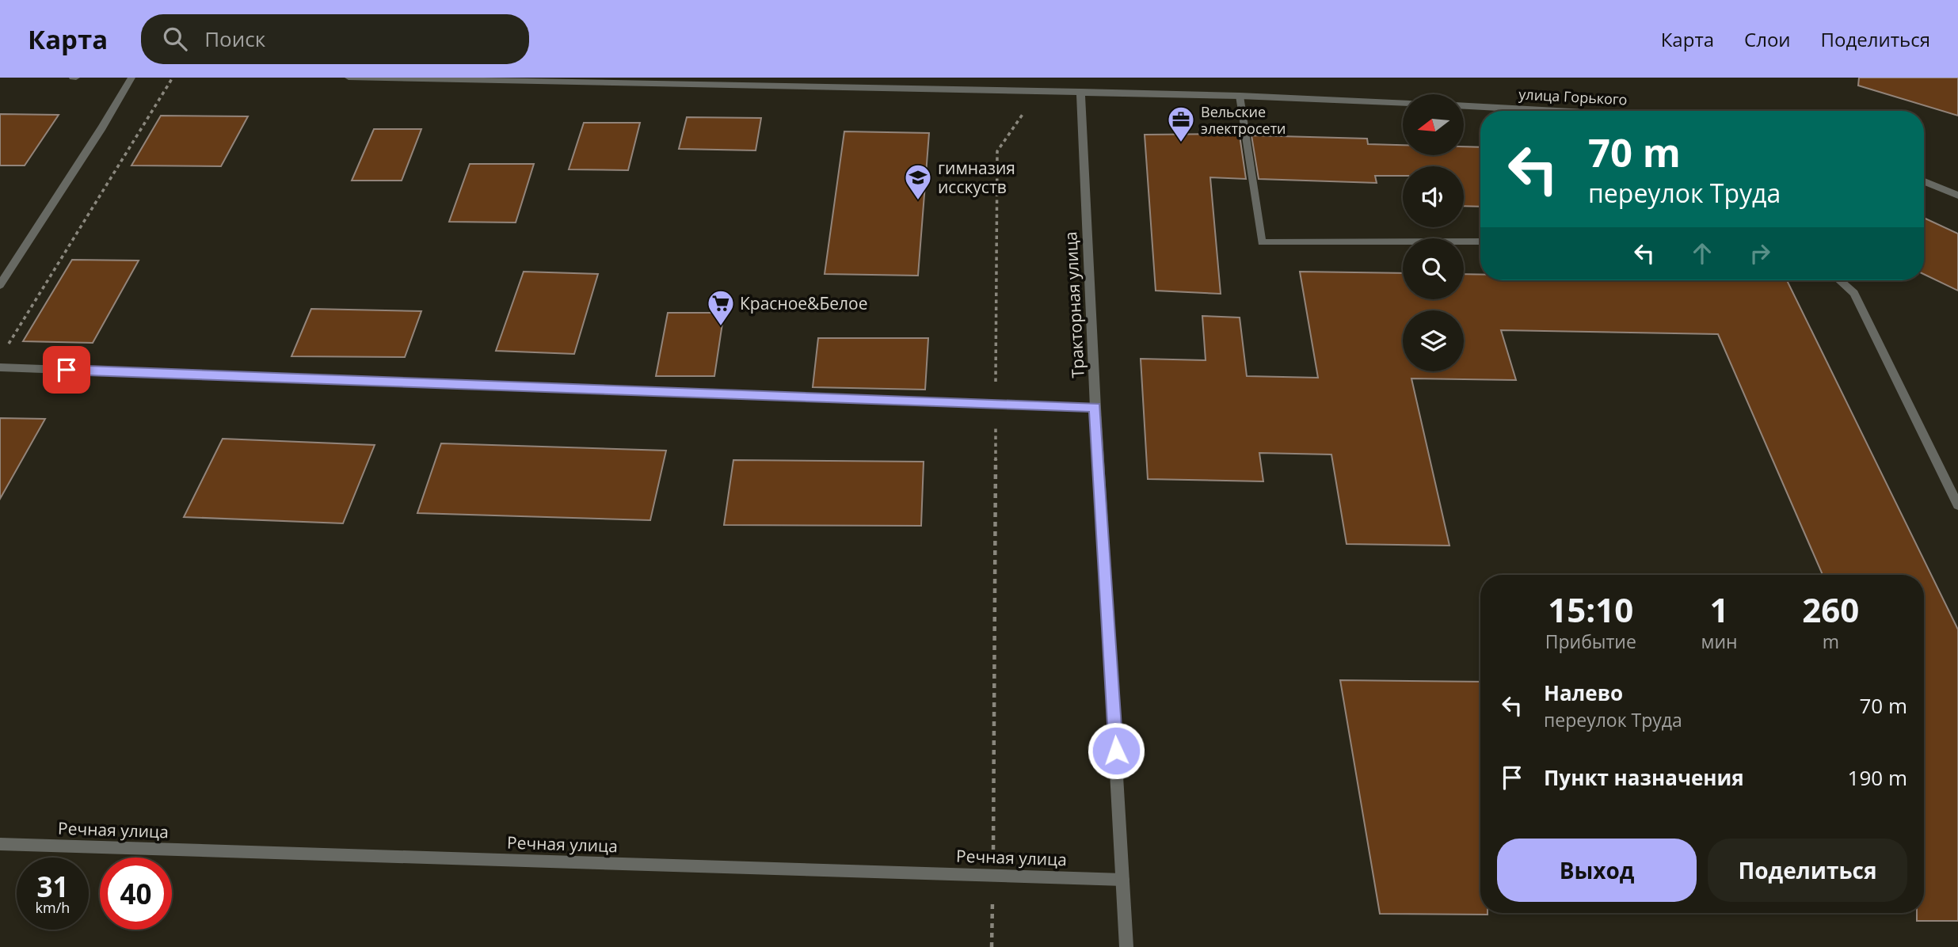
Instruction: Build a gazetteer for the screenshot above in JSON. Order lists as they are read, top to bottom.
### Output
{
  "streets": {
    "street": ["улица Горького", "Тракторная улица", "Речная улица"]
  },
  "crossings": [
    ["Тракторная улица", "Речная улица"]
  ],
  "places": {
    "office": ["Вельские электросети"],
    "school or university": ["гимназия исскуств"],
    "supermarket": ["Красное&Белое"]
  },
  "north": "left",
  "page": {
    "header": "Карта",
    "search": "Поиск",
    "nav": ["Карта", "Слои", "Поделиться"],
    "turn": ["70 m", "переулок Труда"],
    "eta": [
      "15:10",
      "Прибытие",
      "1",
      "мин",
      "260",
      "m"
    ],
    "list": [
      {
        "name": "Налево",
        "note": "переулок Труда",
        "value": "70 m"
      },
      {
        "name": "Пункт назначения",
        "value": "190 m"
      }
    ],
    "buttons": ["Выход", "Поделиться"],
    "speed": "31 km/h",
    "limit": "40"
  }
}
